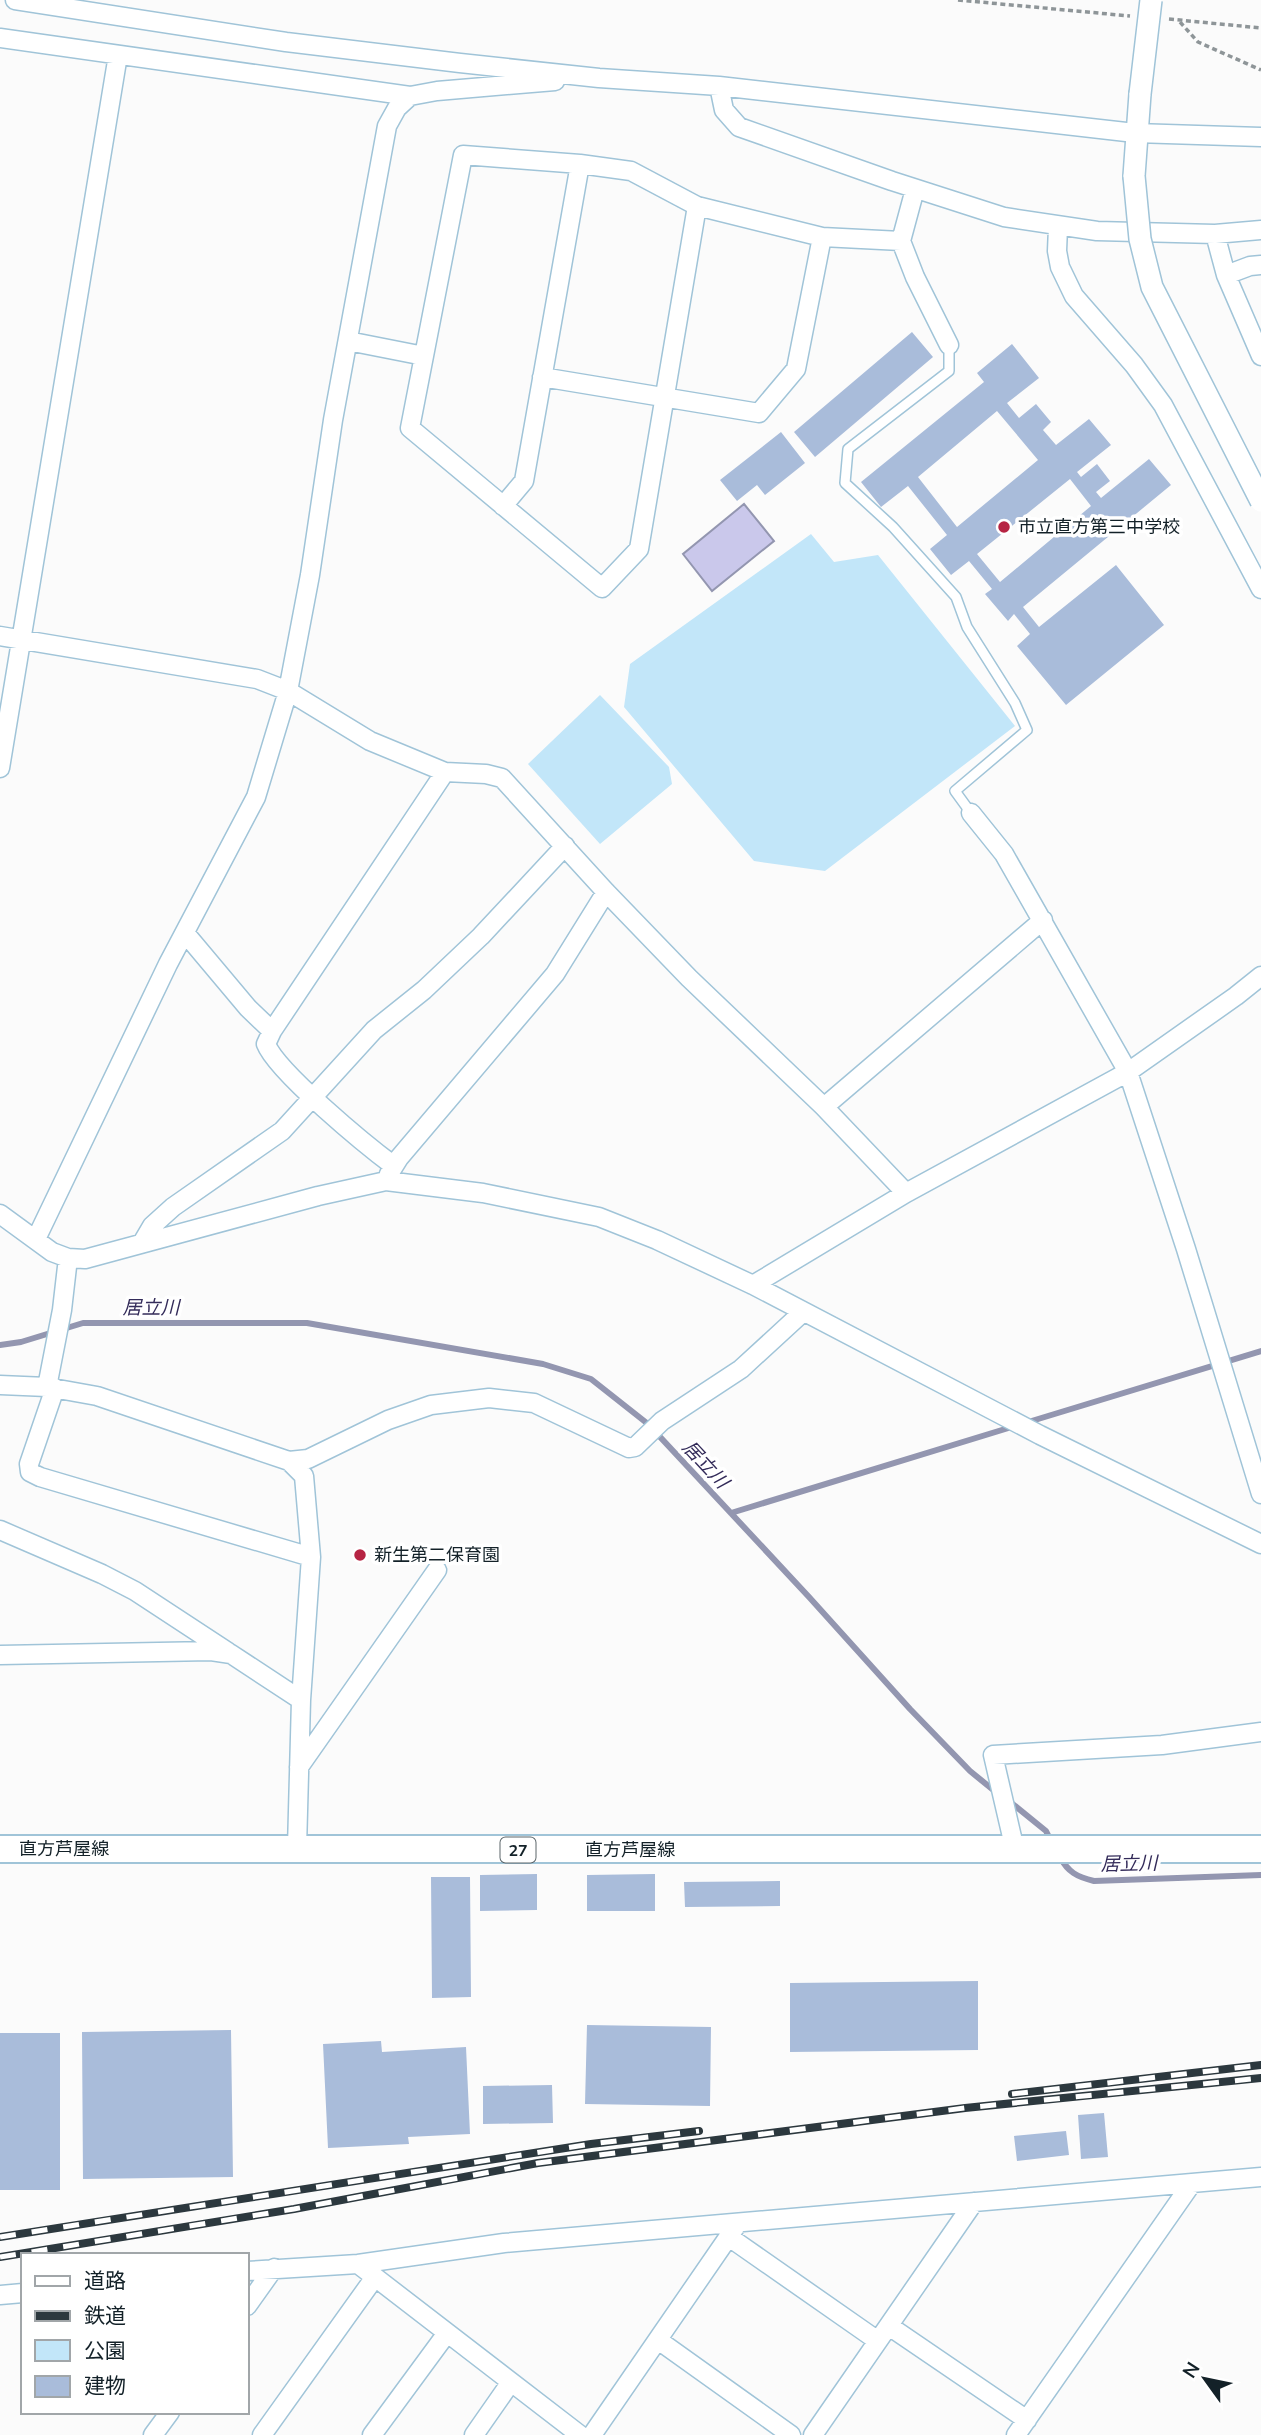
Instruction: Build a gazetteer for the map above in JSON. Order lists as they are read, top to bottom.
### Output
{
  "streets": {
    "main road": ["直方芦屋線", "27"]
  },
  "water": ["居立川"],
  "places": ["市立直方第三中学校", "新生第二保育園"],
  "legend": [
    "道路",
    "鉄道",
    "公園",
    "建物"
  ],
  "north": "top left"
}
